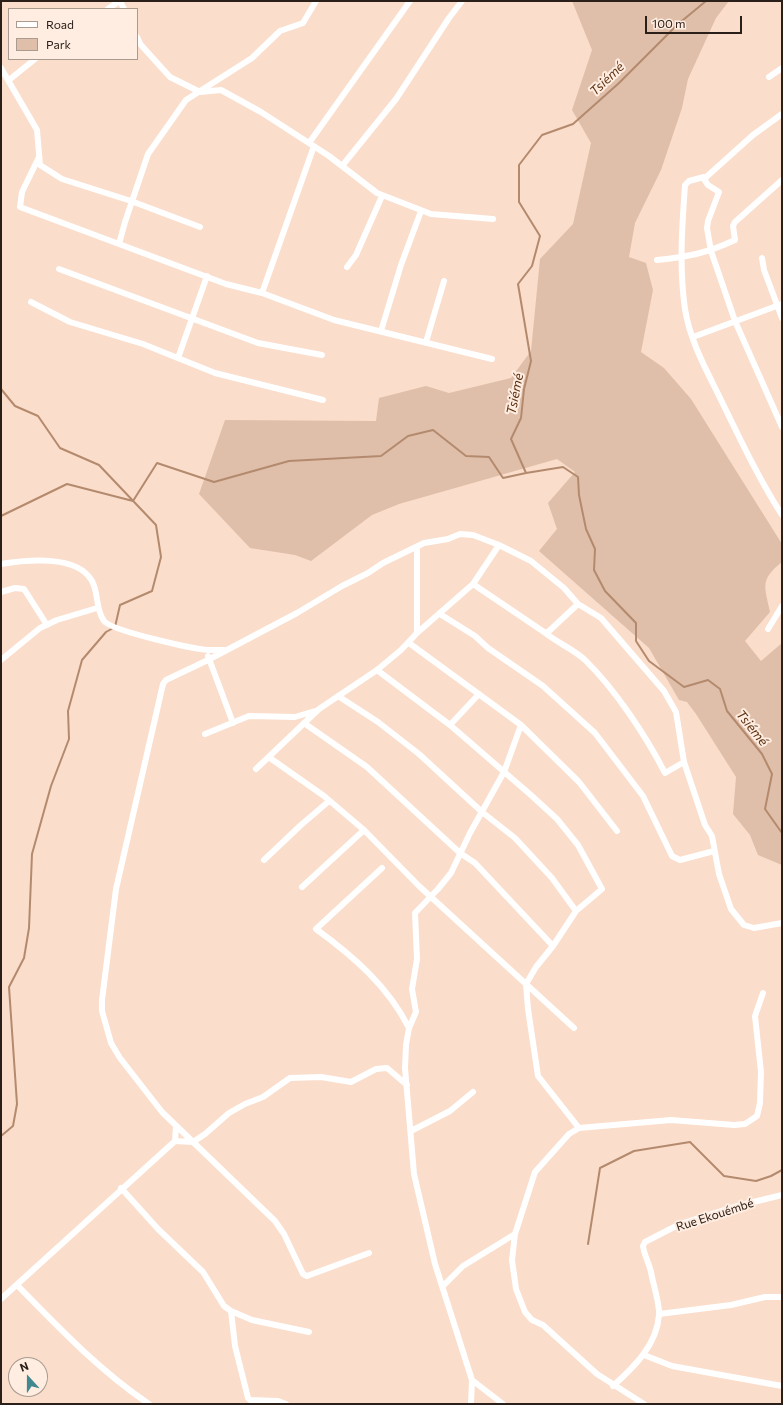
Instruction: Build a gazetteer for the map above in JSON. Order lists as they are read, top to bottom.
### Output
{
  "streets": {
    "street": ["Rue Ekouémbé"]
  },
  "water": ["Tsiémé"],
  "legend": ["Road", "Park"],
  "scale_bar": "100 m",
  "north": "top"
}
